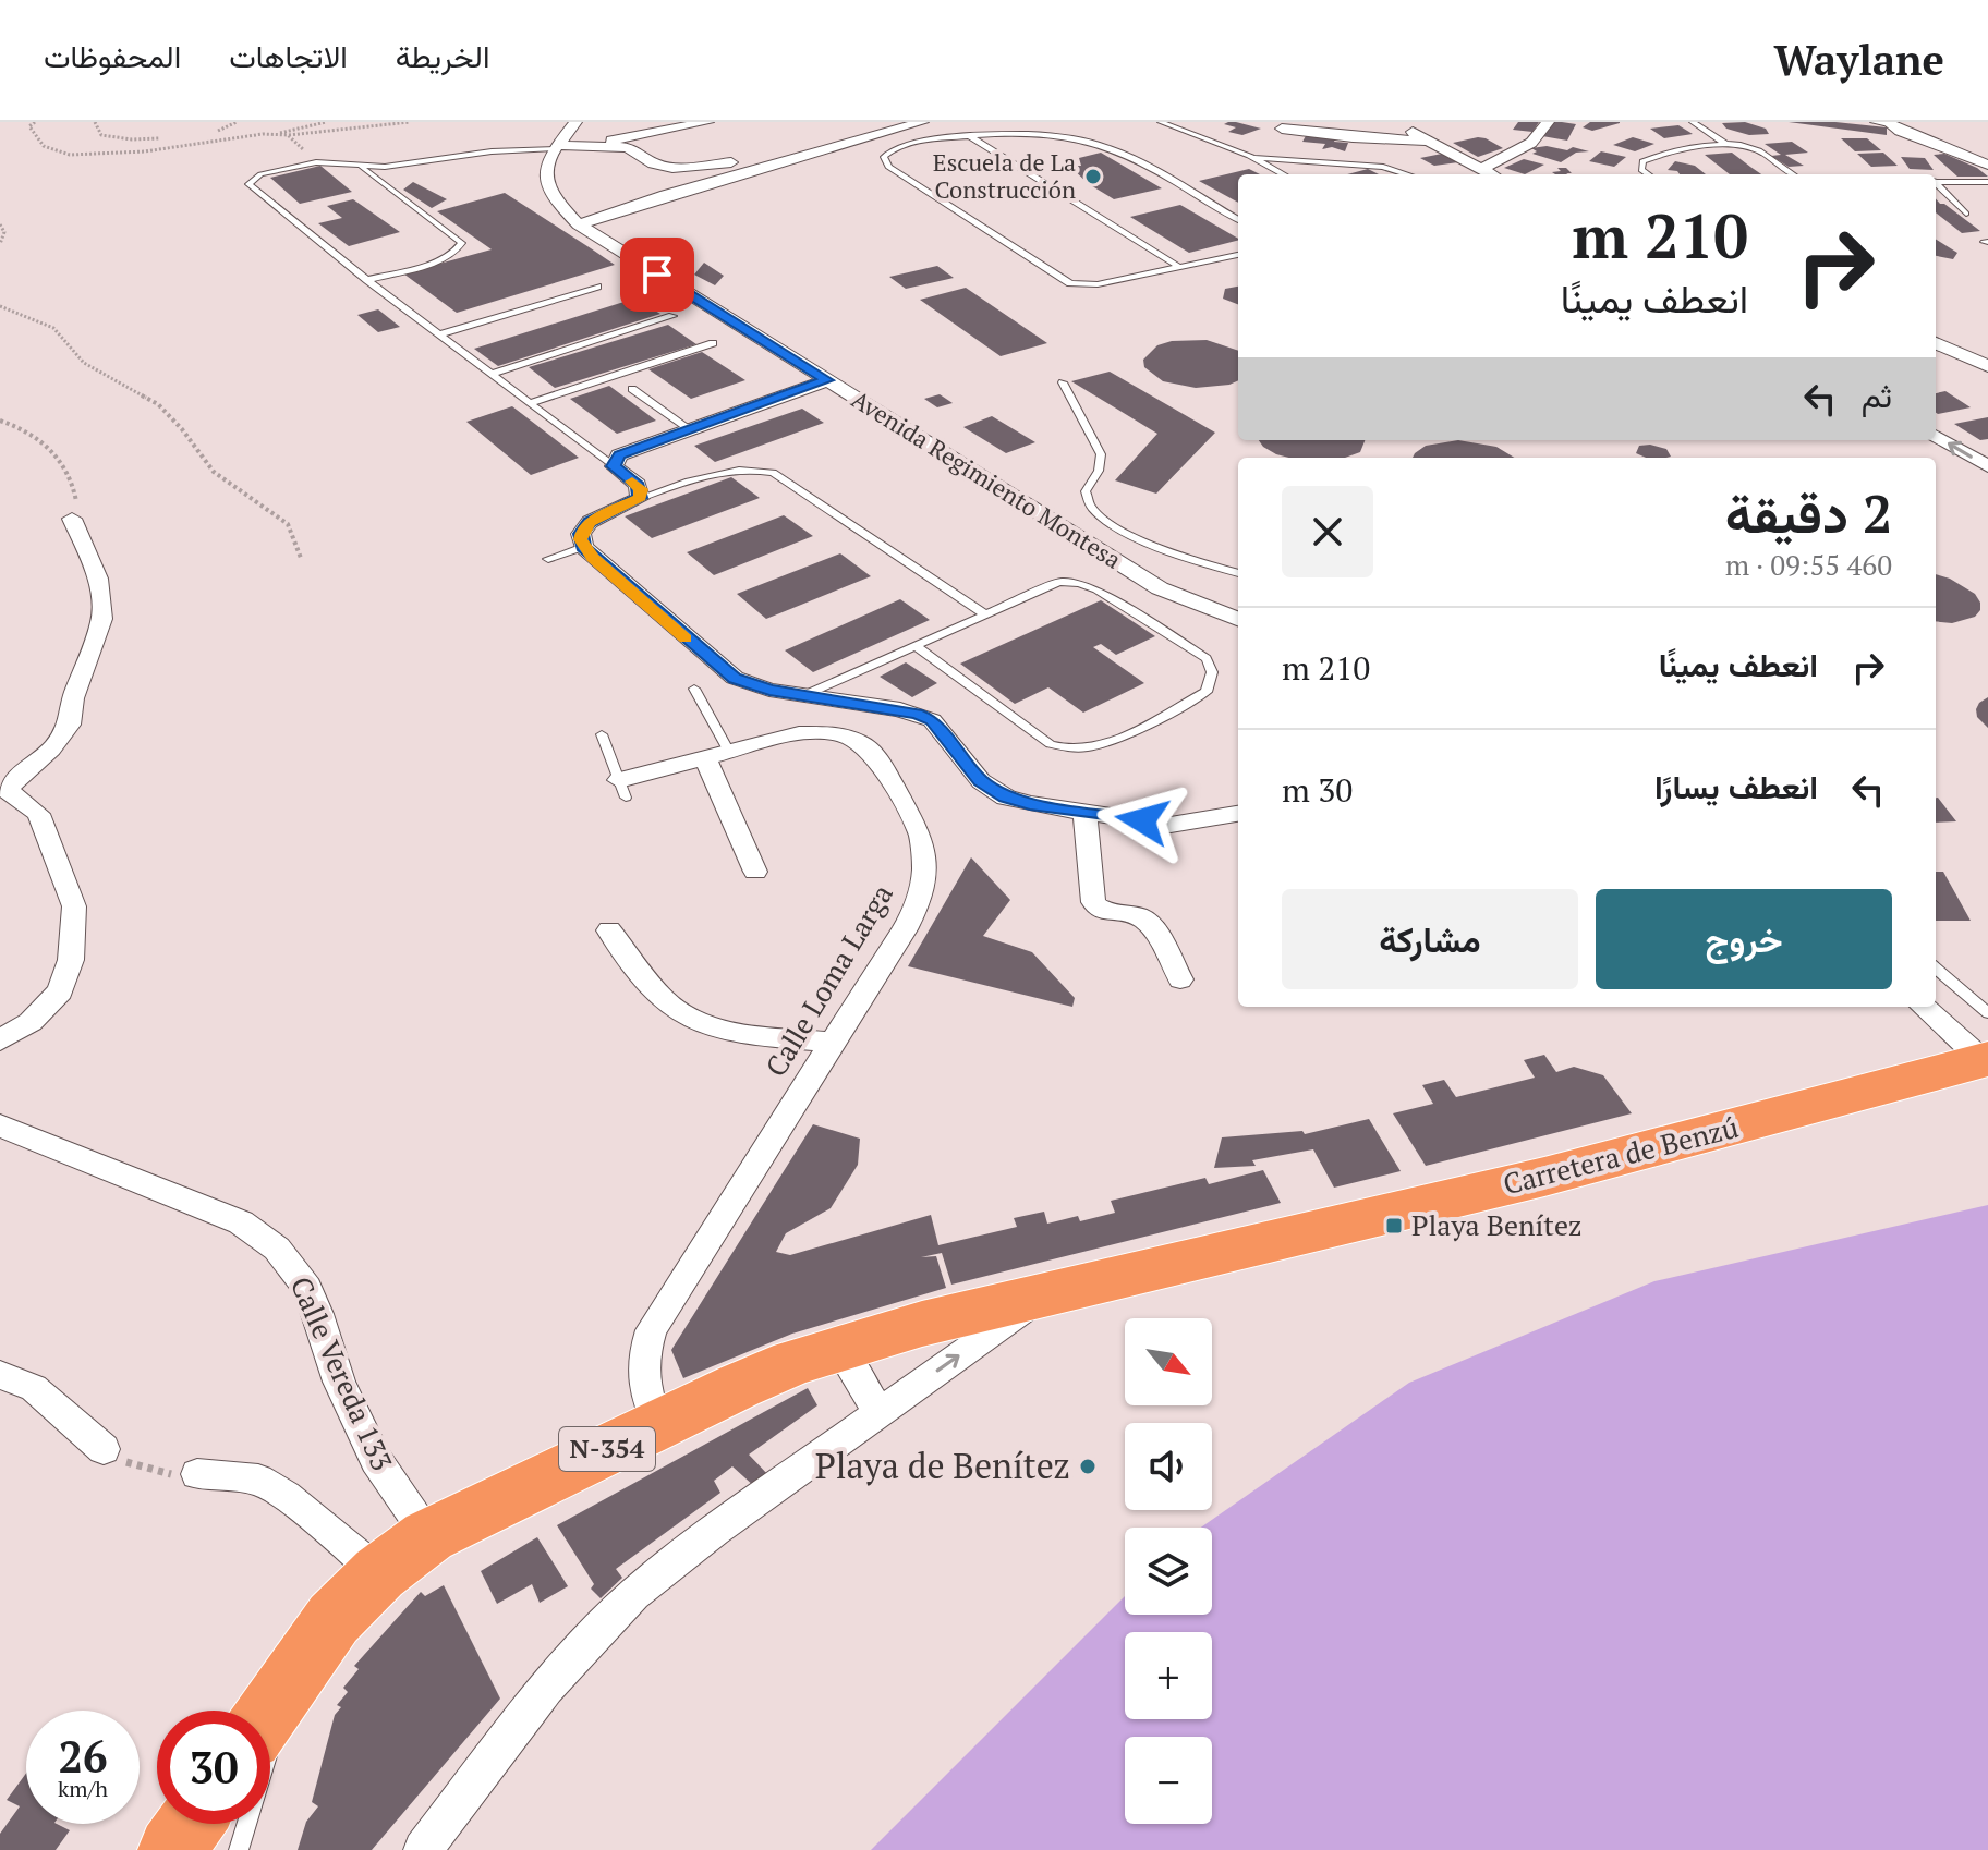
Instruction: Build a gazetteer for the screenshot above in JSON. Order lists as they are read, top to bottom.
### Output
{
  "streets": {
    "highway": ["Carretera de Benzú", "N-354"],
    "street": ["Avenida Regimiento Montesa", "Calle Loma Larga", "Calle Vereda 133"]
  },
  "crossings": [
    ["Calle Loma Larga", "N-354"],
    ["Carretera de Benzú", "N-354"],
    ["Calle Vereda 133", "N-354"]
  ],
  "places": {
    "other": ["Escuela de La Construcción", "Playa de Benítez"],
    "transit": ["Playa Benítez"]
  },
  "north": "bottom right",
  "page": {
    "header": "Waylane",
    "nav": ["الخريطة", "الاتجاهات", "المحفوظات"],
    "turn": ["210 m", "انعطف يمينًا"],
    "then": "ثم",
    "heading": ["2 دقيقة", "460 m · 09:55"],
    "list": [
      {
        "name": "انعطف يمينًا",
        "value": "210 m"
      },
      {
        "name": "انعطف يسارًا",
        "value": "30 m"
      }
    ],
    "buttons": ["خروج", "مشاركة"],
    "map_buttons": ["+", "−"],
    "speed": "26 km/h",
    "limit": "30"
  }
}
